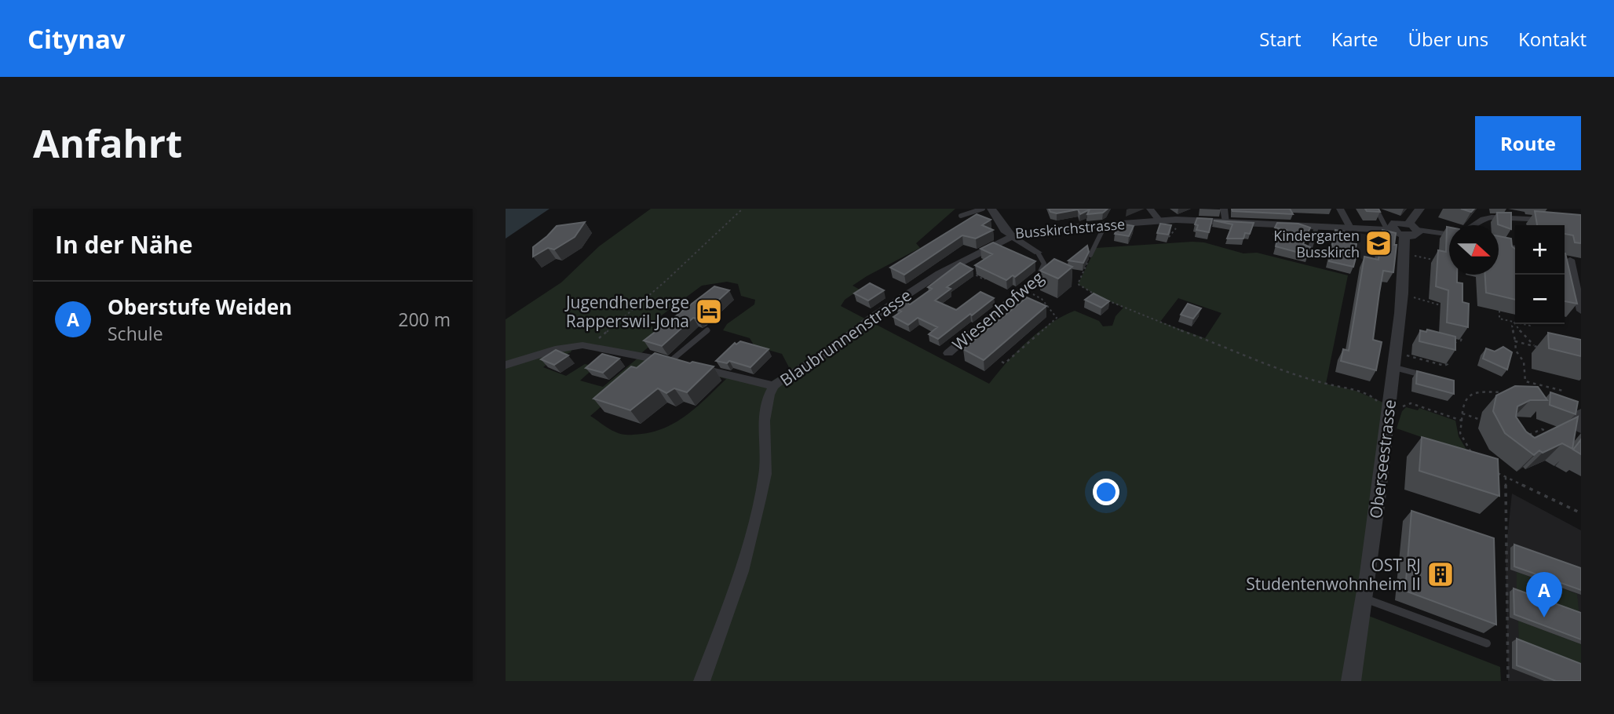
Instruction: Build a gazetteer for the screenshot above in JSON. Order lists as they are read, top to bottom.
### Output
{
  "streets": {
    "street": [
      "Busskirchstrasse",
      "Wiesenhofweg",
      "Blaubrunnenstrasse",
      "Oberseestrasse"
    ]
  },
  "crossings": [
    ["Busskirchstrasse", "Wiesenhofweg"],
    ["Busskirchstrasse", "Blaubrunnenstrasse"],
    ["Wiesenhofweg", "Blaubrunnenstrasse"]
  ],
  "places": {
    "school or university": ["Kindergarten Busskirch"],
    "hotel": ["Jugendherberge Rapperswil-Jona"],
    "building": ["OST RJ Studentenwohnheim II"]
  },
  "north": "right",
  "page": {
    "header": "Citynav",
    "nav": [
      "Start",
      "Karte",
      "Über uns",
      "Kontakt"
    ],
    "buttons": "Route",
    "title": "Anfahrt",
    "heading": "In der Nähe",
    "map_buttons": ["+", "−"],
    "list": [
      {
        "mark": "A",
        "name": "Oberstufe Weiden",
        "note": "Schule",
        "value": "200 m"
      }
    ],
    "pins": "A"
  }
}
